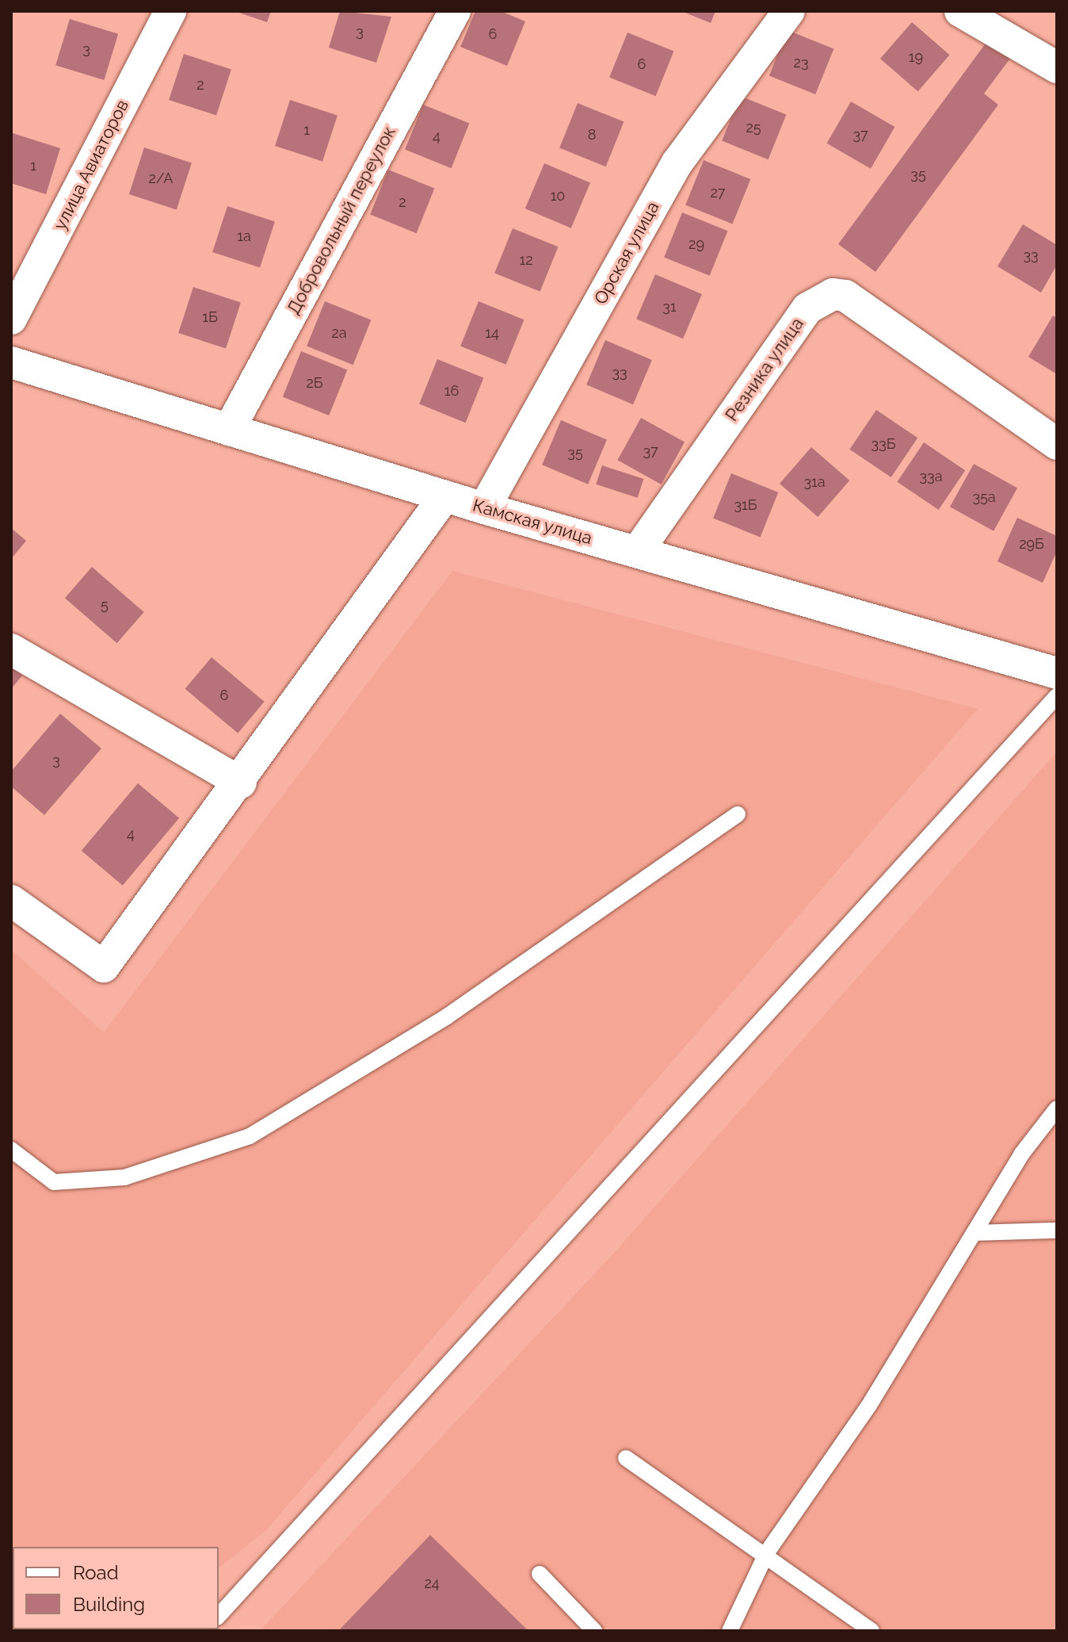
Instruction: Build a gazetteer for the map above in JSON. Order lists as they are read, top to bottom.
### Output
{
  "streets": {
    "street": [
      "улица Авиаторов",
      "Добровольный переулок",
      "Орская улица",
      "Резника улица",
      "Камская улица"
    ]
  },
  "crossings": [
    ["Добровольный переулок", "Камская улица"],
    ["Орская улица", "Камская улица"],
    ["Резника улица", "Камская улица"]
  ],
  "house_numbers": [
    "3",
    "6",
    "3",
    "19",
    "23",
    "6",
    "2",
    "25",
    "1",
    "8",
    "37",
    "4",
    "1",
    "35",
    "2/А",
    "27",
    "10",
    "2",
    "1а",
    "29",
    "33",
    "12",
    "31",
    "1Б",
    "2а",
    "14",
    "33",
    "2Б",
    "16",
    "33Б",
    "37",
    "35",
    "33а",
    "31а",
    "35а",
    "31Б",
    "29Б",
    "5",
    "6",
    "3",
    "4",
    "24"
  ],
  "legend": ["Road", "Building"]
}
